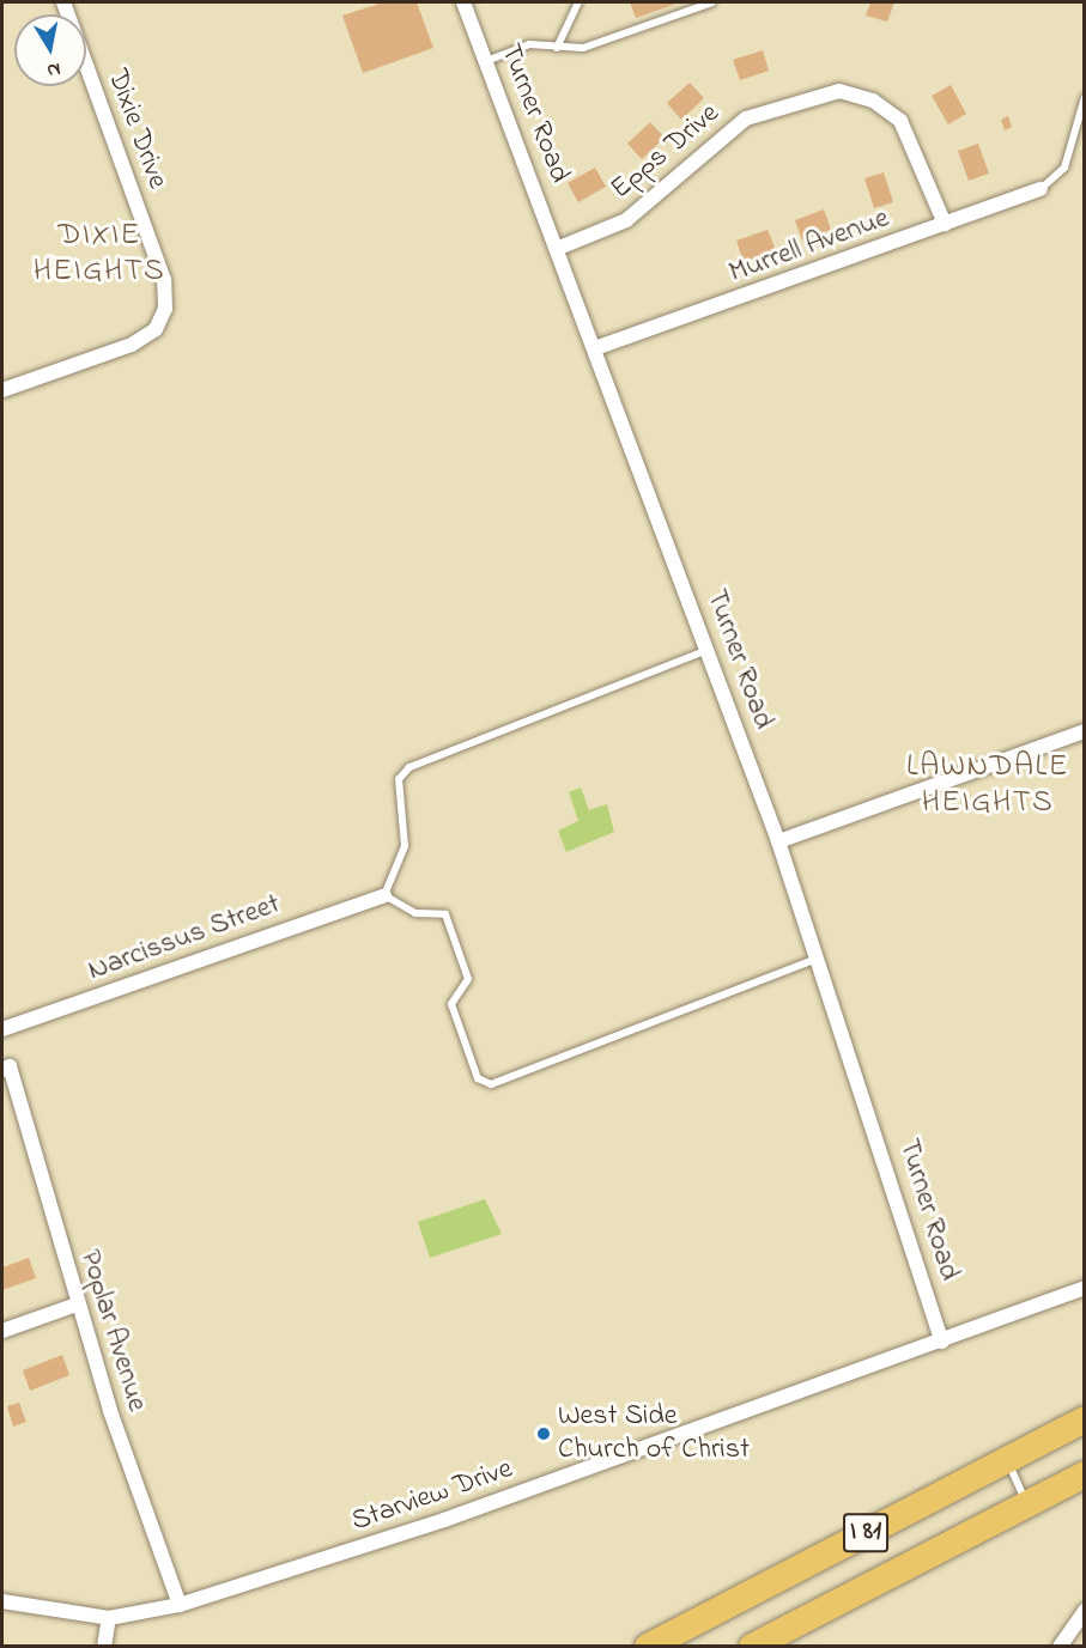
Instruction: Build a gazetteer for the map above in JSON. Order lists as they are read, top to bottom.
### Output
{
  "streets": {
    "highway": ["I 81"],
    "street": [
      "Turner Road",
      "Dixie Drive",
      "Epps Drive",
      "Murrell Avenue",
      "Narcissus Street",
      "Poplar Avenue",
      "Starview Drive"
    ]
  },
  "crossings": [
    ["Turner Road", "Epps Drive"],
    ["Turner Road", "Murrell Avenue"],
    ["Turner Road", "Starview Drive"],
    ["Epps Drive", "Murrell Avenue"],
    ["Poplar Avenue", "Starview Drive"]
  ],
  "districts": ["DIXIE HEIGHTS", "LAWNDALE HEIGHTS"],
  "places": ["West Side Church of Christ"],
  "north": "bottom"
}
